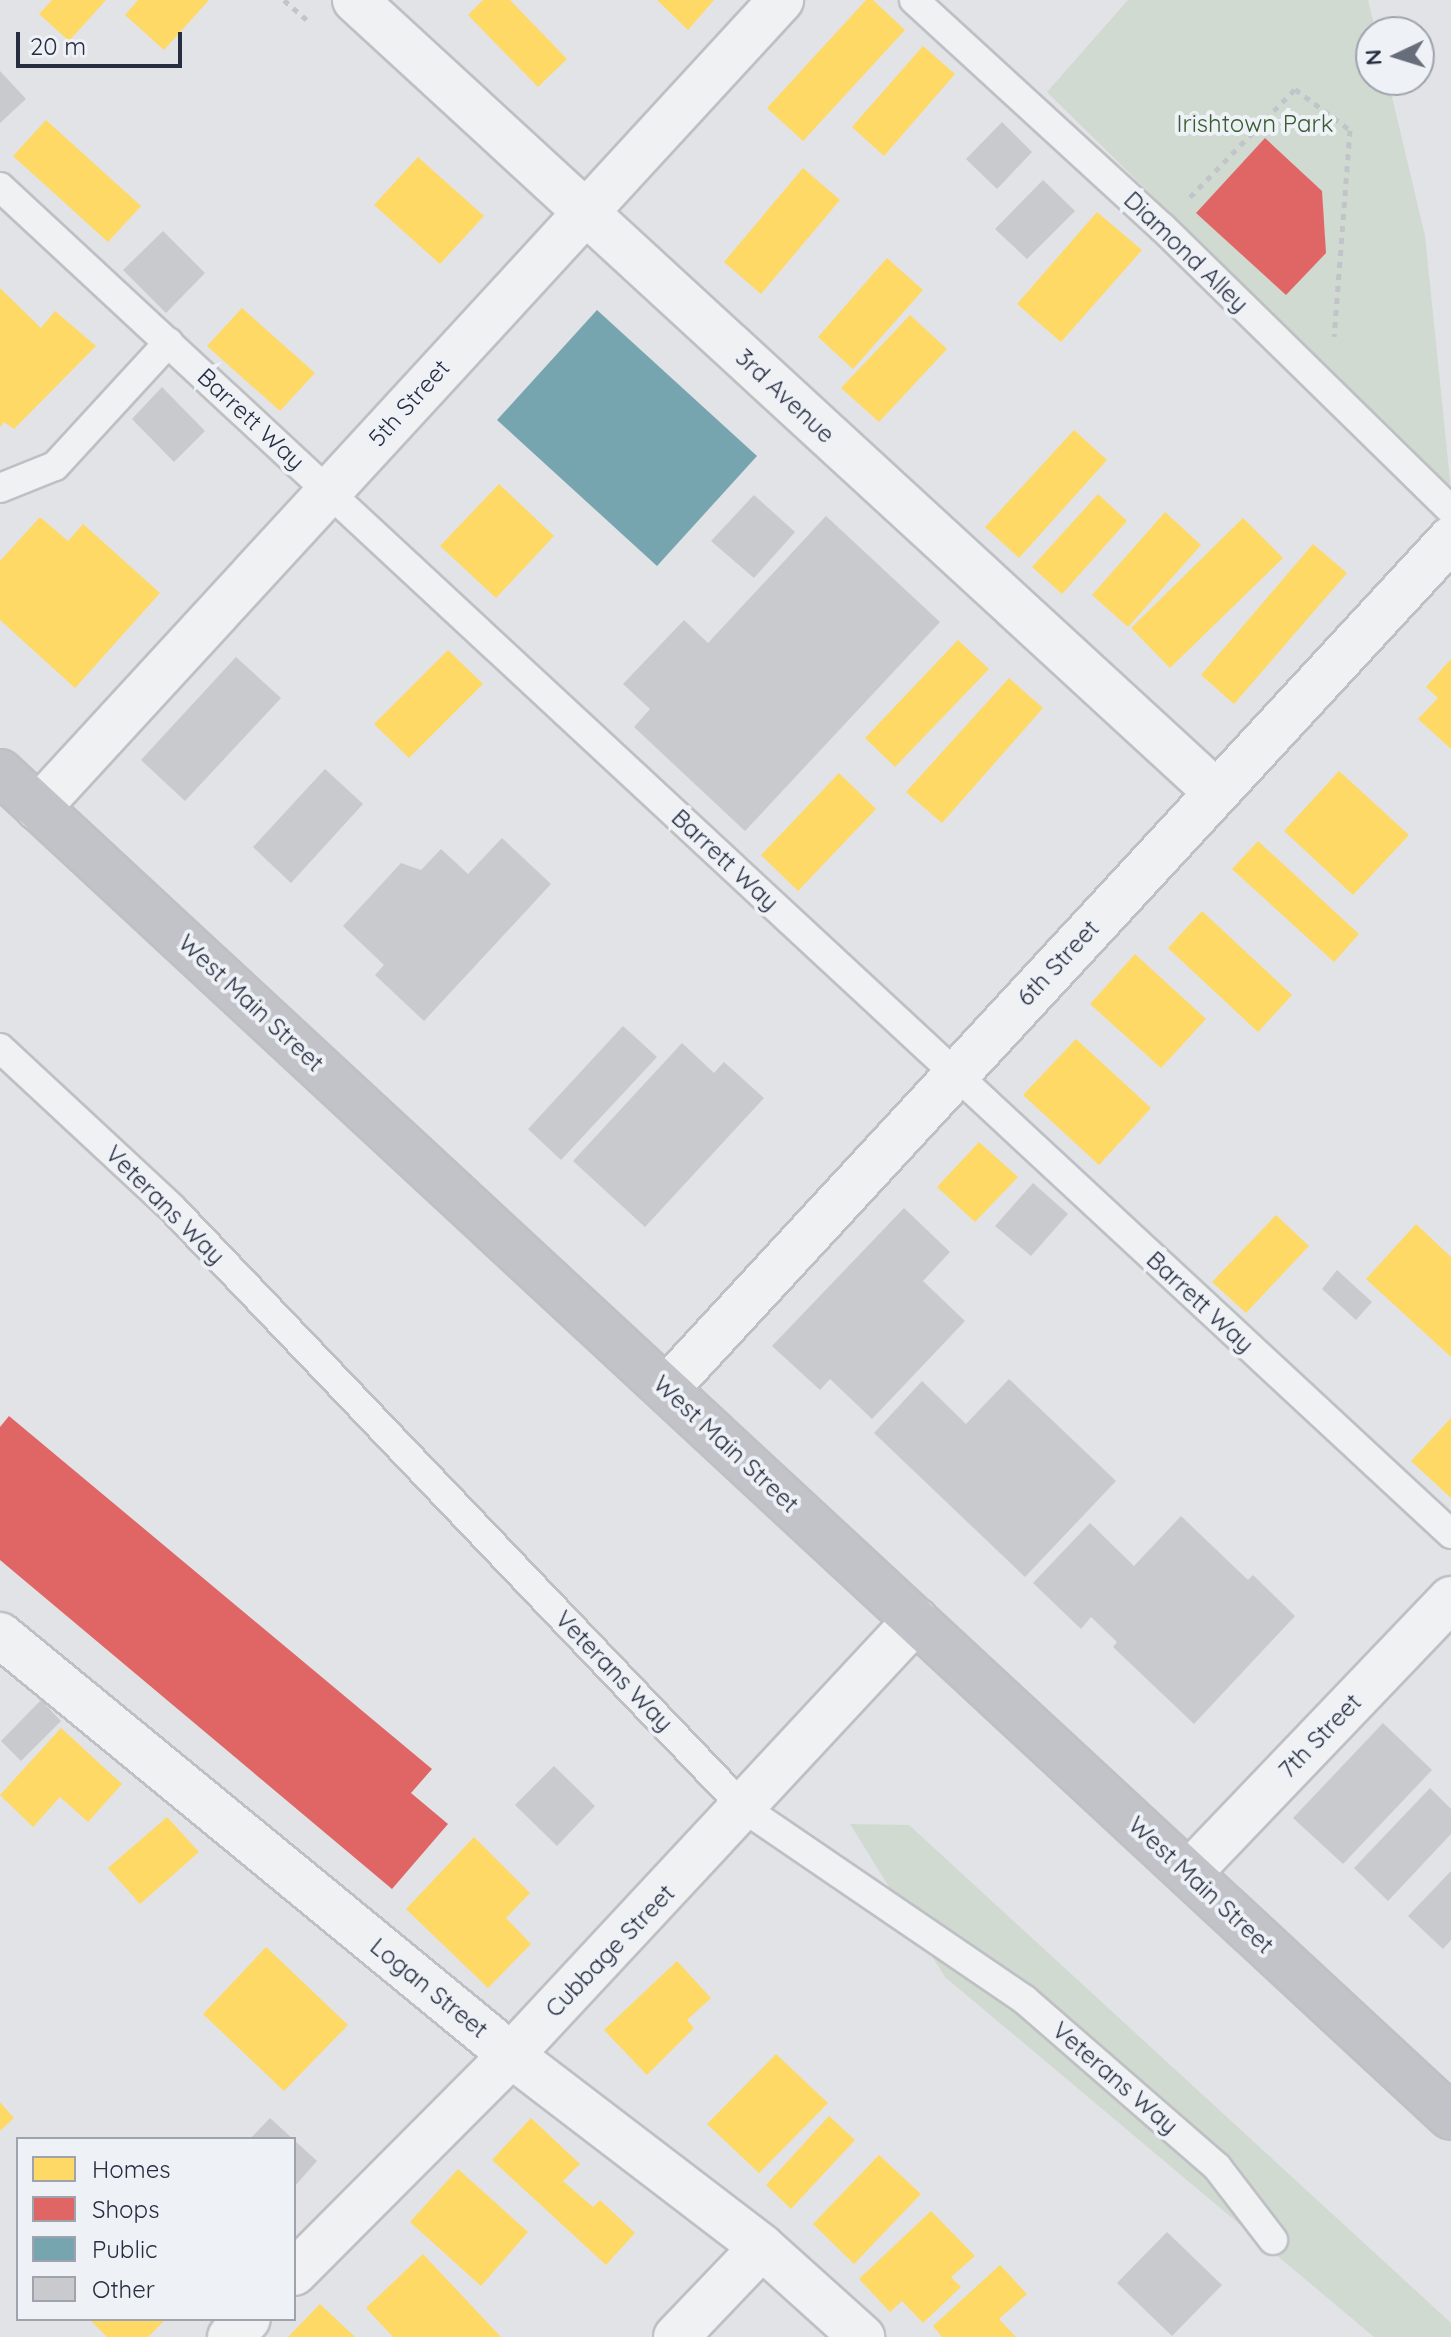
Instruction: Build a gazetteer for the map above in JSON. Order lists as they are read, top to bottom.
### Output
{
  "streets": {
    "main road": ["West Main Street"],
    "street": [
      "3rd Avenue",
      "5th Street",
      "6th Street",
      "7th Street",
      "Cubbage Street",
      "Logan Street"
    ],
    "lane": ["Diamond Alley", "Barrett Way", "Veterans Way"]
  },
  "crossings": [
    ["3rd Avenue", "5th Street"],
    ["3rd Avenue", "6th Street"],
    ["5th Street", "Barrett Way"],
    ["5th Street", "West Main Street"],
    ["Barrett Way", "6th Street"],
    ["6th Street", "West Main Street"],
    ["West Main Street", "7th Street"],
    ["West Main Street", "Cubbage Street"],
    ["Veterans Way", "Cubbage Street"],
    ["Cubbage Street", "Logan Street"]
  ],
  "parks": ["Irishtown Park"],
  "legend": [
    "Homes",
    "Shops",
    "Public",
    "Other"
  ],
  "scale_bar": "20 m",
  "north": "left"
}
